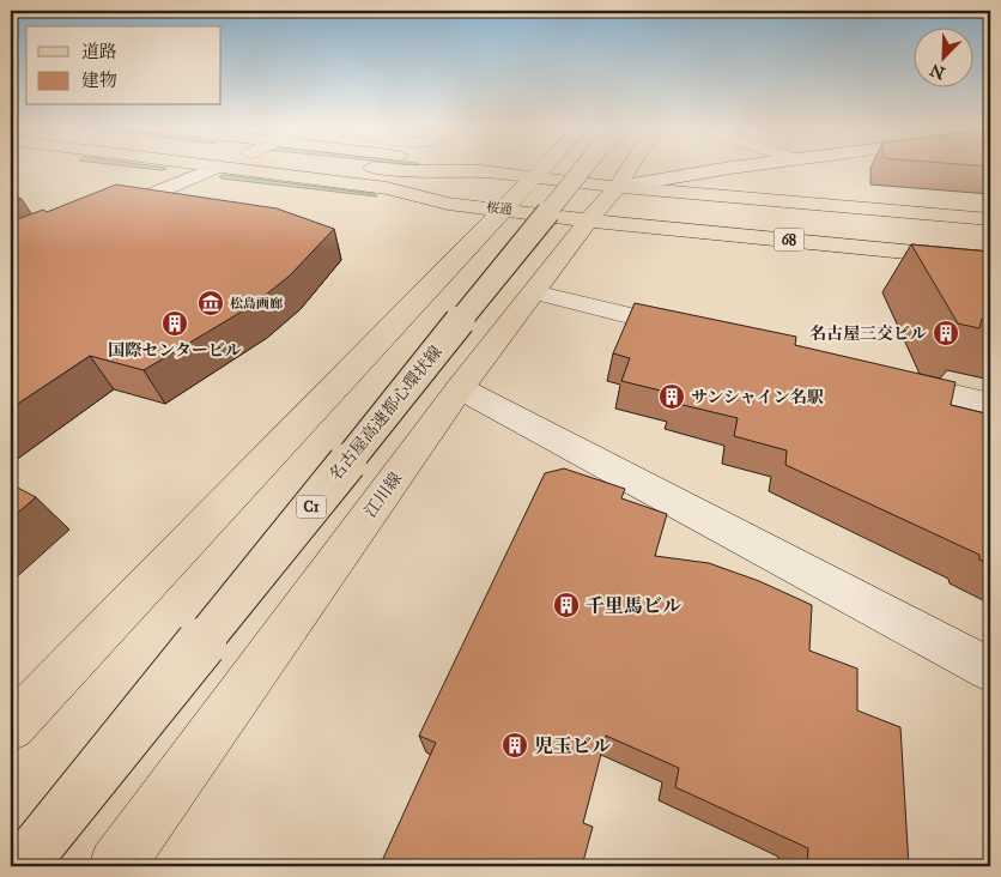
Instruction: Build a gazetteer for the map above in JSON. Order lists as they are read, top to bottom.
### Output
{
  "streets": {
    "main road": [
      "桜通",
      "68",
      "名古屋高速都心環状線",
      "江川線",
      "C1"
    ]
  },
  "crossings": [
    ["桜通", "68"],
    ["桜通", "江川線"]
  ],
  "places": {
    "museum": ["松島画廊"],
    "building": [
      "国際センタービル",
      "名古屋三交ビル",
      "サンシャイン名駅",
      "千里馬ビル",
      "児玉ビル"
    ]
  },
  "legend": ["道路", "建物"],
  "north": "bottom left"
}
